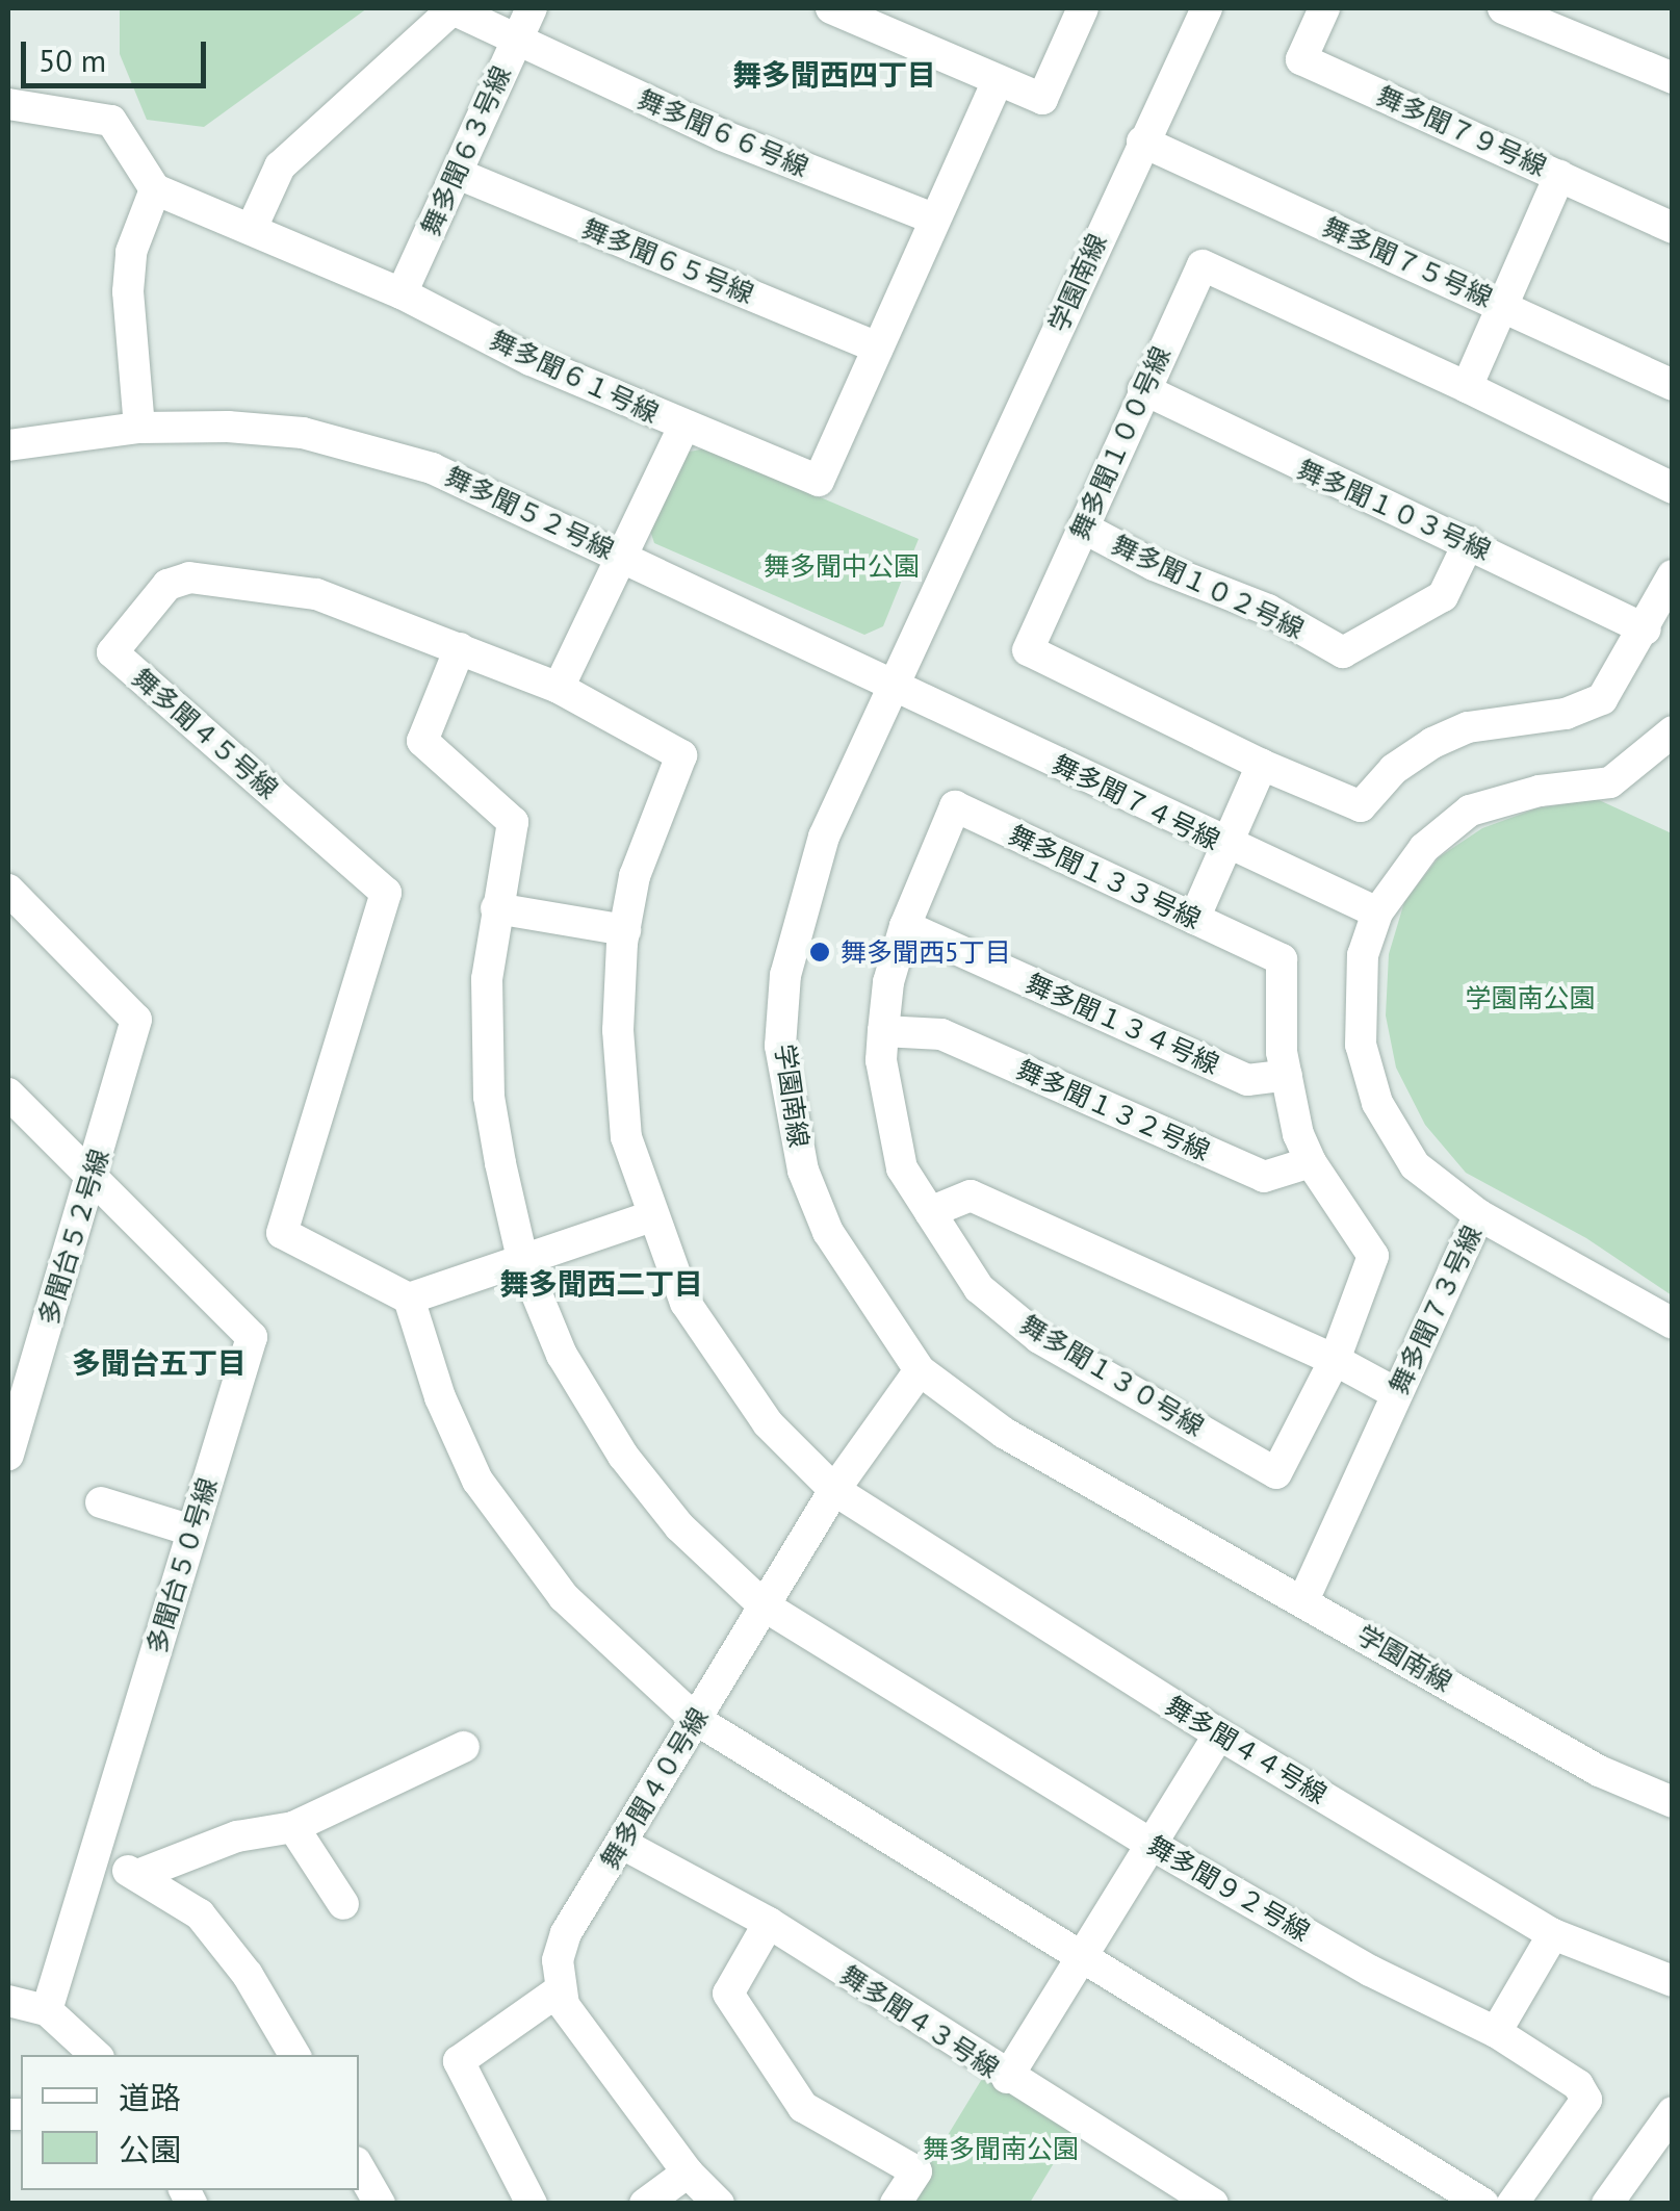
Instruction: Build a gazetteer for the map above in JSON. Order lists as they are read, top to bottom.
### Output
{
  "streets": {
    "street": [
      "舞多聞７９号線",
      "舞多聞６６号線",
      "舞多聞６３号線",
      "舞多聞６５号線",
      "舞多聞７５号線",
      "学園南線",
      "舞多聞６１号線",
      "舞多聞１００号線",
      "舞多聞１０３号線",
      "舞多聞５２号線",
      "舞多聞１０２号線",
      "舞多聞４５号線",
      "舞多聞７４号線",
      "舞多聞１３３号線",
      "舞多聞１３４号線",
      "舞多聞１３２号線",
      "多聞台５２号線",
      "舞多聞７３号線",
      "舞多聞１３０号線",
      "多聞台５０号線",
      "舞多聞４４号線",
      "舞多聞４０号線",
      "舞多聞９２号線",
      "舞多聞４３号線"
    ]
  },
  "crossings": [
    ["舞多聞６６号線", "舞多聞６３号線"],
    ["舞多聞６６号線", "舞多聞６１号線"],
    ["舞多聞６３号線", "舞多聞６５号線"],
    ["舞多聞６３号線", "舞多聞６１号線"],
    ["舞多聞６５号線", "舞多聞６１号線"],
    ["舞多聞７５号線", "学園南線"],
    ["学園南線", "舞多聞５２号線"],
    ["学園南線", "舞多聞７４号線"],
    ["学園南線", "舞多聞７３号線"],
    ["学園南線", "舞多聞４０号線"],
    ["舞多聞１００号線", "舞多聞１０３号線"],
    ["舞多聞１００号線", "舞多聞１０２号線"],
    ["舞多聞１０３号線", "舞多聞１０２号線"],
    ["舞多聞５２号線", "舞多聞７４号線"],
    ["舞多聞４５号線", "舞多聞４４号線"],
    ["舞多聞４５号線", "舞多聞４０号線"],
    ["舞多聞４５号線", "舞多聞９２号線"],
    ["舞多聞７４号線", "舞多聞７３号線"],
    ["舞多聞１３３号線", "舞多聞１３４号線"],
    ["舞多聞１３３号線", "舞多聞１３２号線"],
    ["多聞台５２号線", "多聞台５０号線"],
    ["舞多聞４４号線", "舞多聞４０号線"],
    ["舞多聞４０号線", "舞多聞９２号線"],
    ["舞多聞４０号線", "舞多聞４３号線"]
  ],
  "districts": ["舞多聞西四丁目", "舞多聞西二丁目", "多聞台五丁目"],
  "parks": ["舞多聞中公園", "学園南公園", "舞多聞南公園"],
  "places": ["舞多聞西5丁目"],
  "legend": ["道路", "公園"],
  "scale_bar": "50 m"
}
